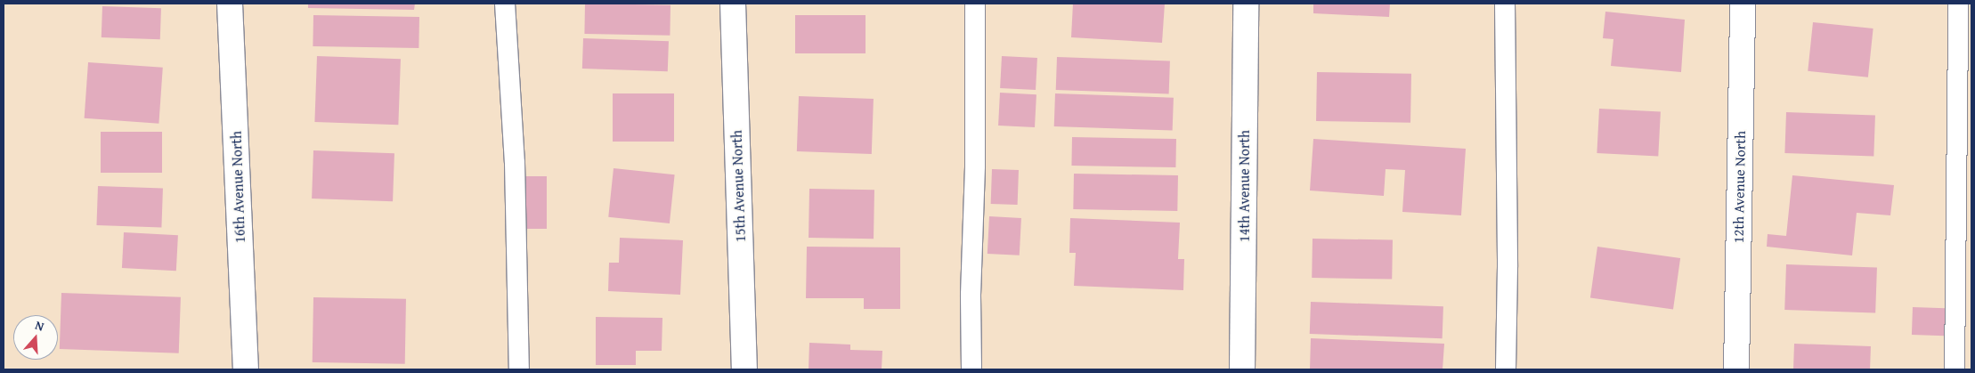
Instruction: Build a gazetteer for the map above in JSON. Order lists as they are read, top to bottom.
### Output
{
  "streets": {
    "street": [
      "15th Avenue North",
      "14th Avenue North",
      "16th Avenue North",
      "12th Avenue North"
    ]
  },
  "north": "top"
}
